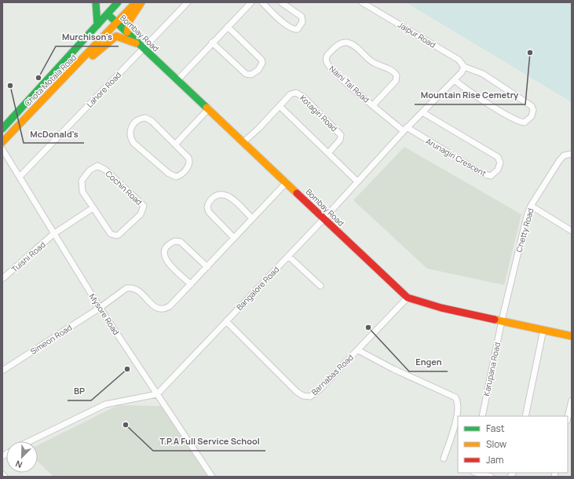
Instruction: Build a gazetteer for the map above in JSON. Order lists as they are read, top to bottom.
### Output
{
  "streets": {
    "street": [
      "Bombay Road",
      "Jaipur Road",
      "Chota Motala Road",
      "Naini Tal Road",
      "Lahore Road",
      "Kotagiri Road",
      "Arunagiri Crescent",
      "Cochin Road",
      "Chetty Road",
      "Tuishi Road",
      "Bangalore Road",
      "Mysore Road",
      "Simeon Road",
      "Karupana Road",
      "Barnabas Road"
    ]
  },
  "crossings": [
    ["Bombay Road", "Chota Motala Road"],
    ["Bombay Road", "Lahore Road"],
    ["Bombay Road", "Kotagiri Road"],
    ["Bombay Road", "Chetty Road"],
    ["Bombay Road", "Bangalore Road"],
    ["Bombay Road", "Karupana Road"],
    ["Bombay Road", "Barnabas Road"],
    ["Jaipur Road", "Bangalore Road"],
    ["Naini Tal Road", "Arunagiri Crescent"],
    ["Naini Tal Road", "Bangalore Road"],
    ["Lahore Road", "Mysore Road"],
    ["Arunagiri Crescent", "Bangalore Road"],
    ["Chetty Road", "Karupana Road"],
    ["Tuishi Road", "Mysore Road"],
    ["Bangalore Road", "Mysore Road"],
    ["Bangalore Road", "Barnabas Road"],
    ["Mysore Road", "Simeon Road"]
  ],
  "places": [
    "Mountain Rise Cemetry",
    "Murchison's",
    "McDonald's",
    "Engen",
    "BP",
    "T.P.A Full Service School"
  ],
  "legend": ["Fast", "Slow", "Jam"],
  "north": "bottom left"
}
